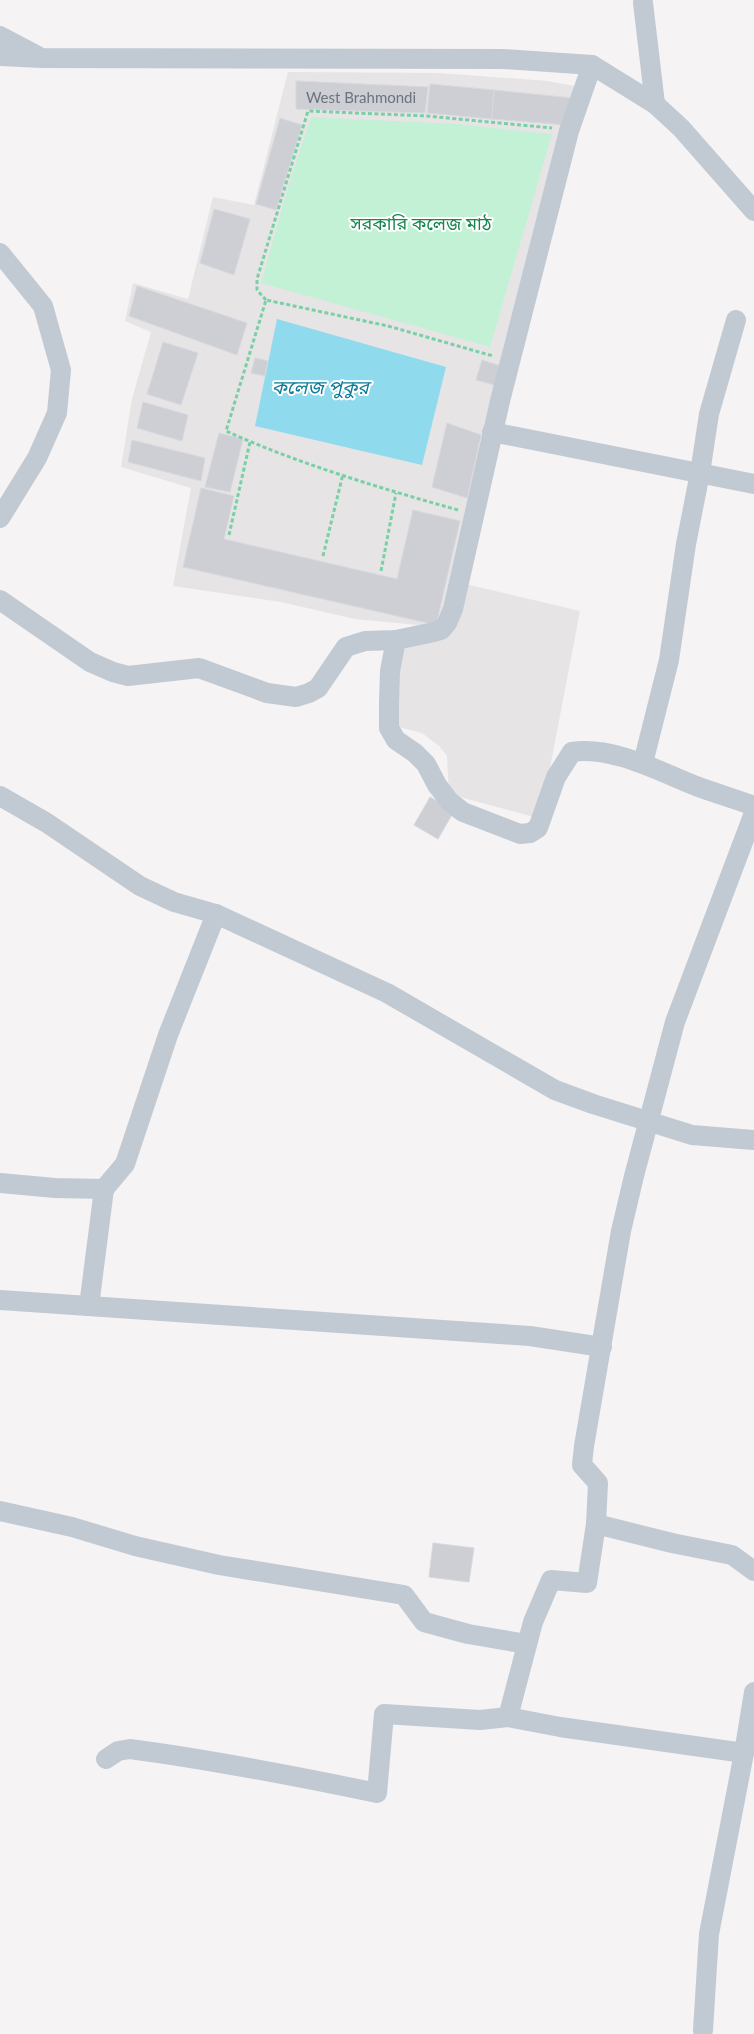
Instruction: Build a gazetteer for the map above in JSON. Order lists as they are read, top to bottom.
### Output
{
  "water": ["কলেজ পুকুর"],
  "parks": ["সরকারি কলেজ মাঠ"],
  "house_numbers": ["West Brahmondi"]
}
